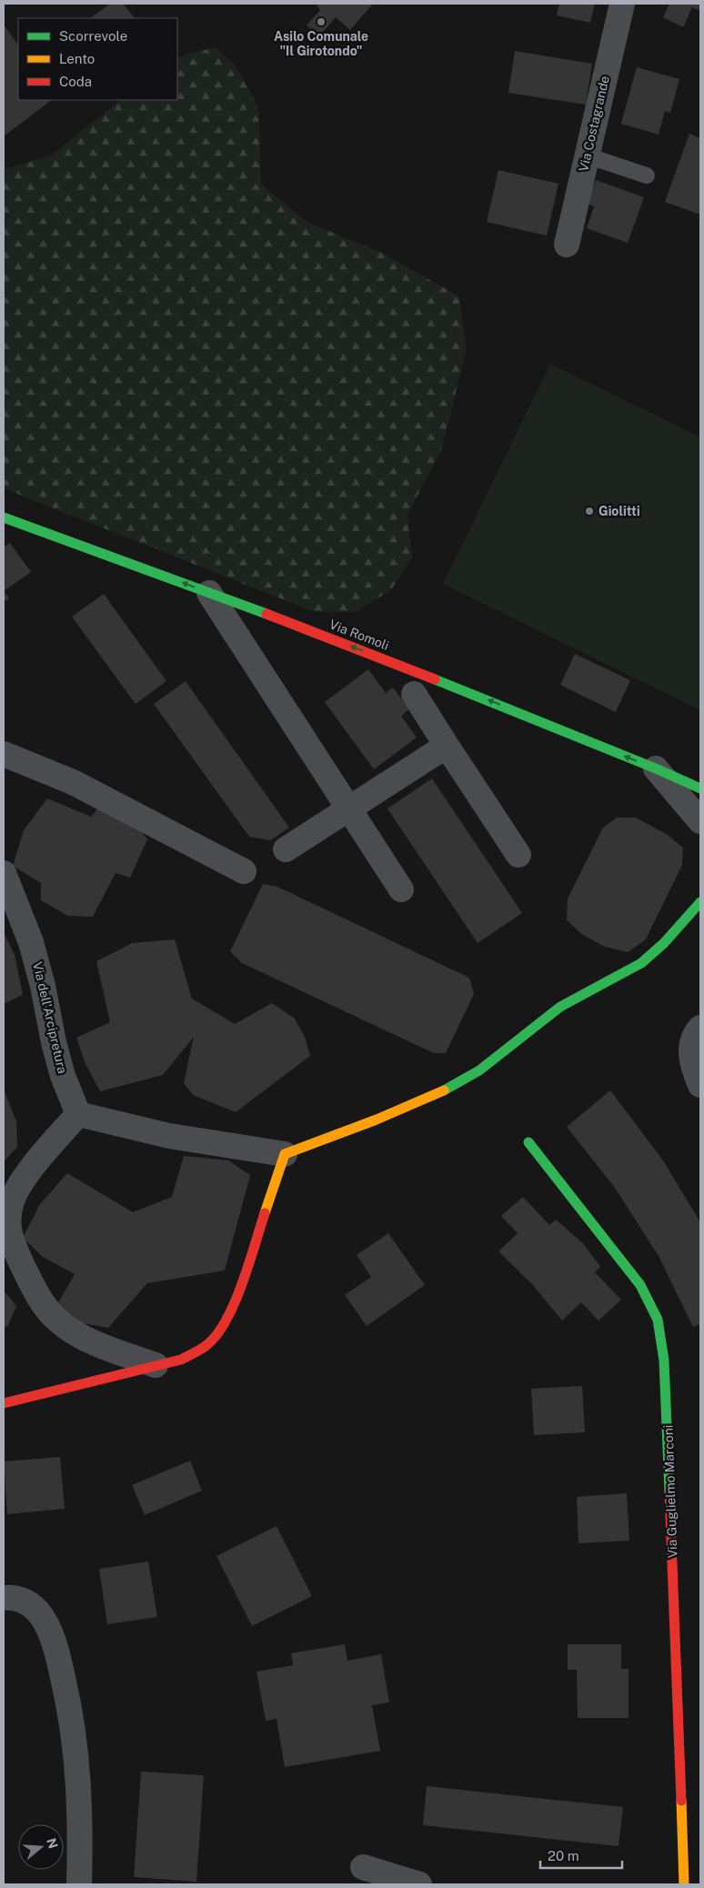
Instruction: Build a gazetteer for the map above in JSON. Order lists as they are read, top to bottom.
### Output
{
  "streets": {
    "street": [
      "Via Costagrande",
      "Via Romoli",
      "Via dell'Arcipretura",
      "Via Guglielmo Marconi"
    ]
  },
  "one_way": ["Via Romoli"],
  "places": ["Asilo Comunale \"Il Girotondo\"", "Giolitti"],
  "legend": ["Scorrevole", "Lento", "Coda"],
  "scale_bar": "20 m",
  "north": "right"
}
